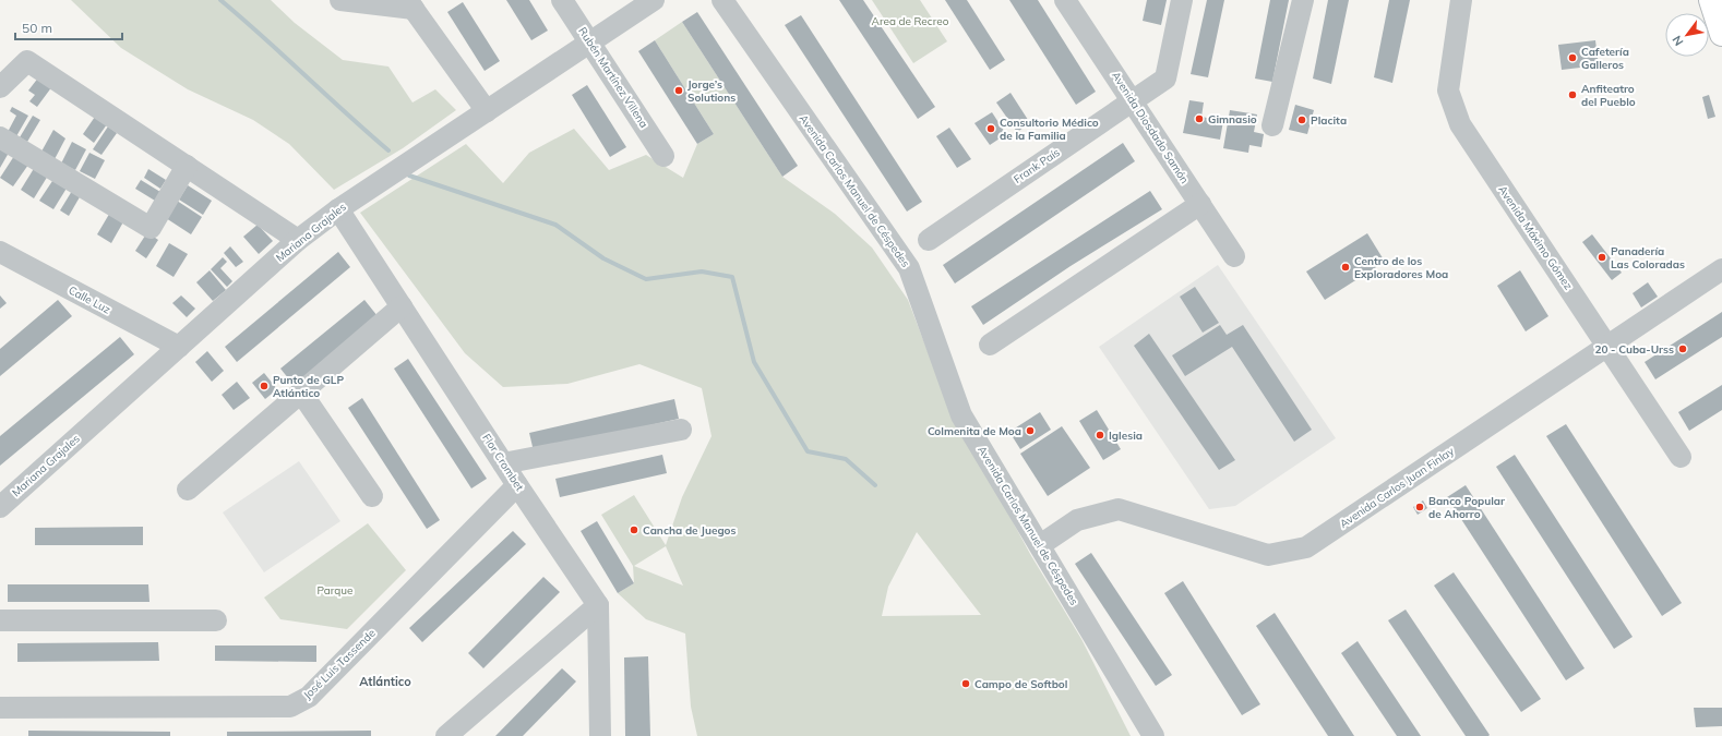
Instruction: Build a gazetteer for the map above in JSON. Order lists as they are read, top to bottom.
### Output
{
  "streets": {
    "street": [
      "Rubén Martínez Villena",
      "Avenida Diosdado Samón",
      "Frank País",
      "Avenida Carlos Manuel de Céspedes",
      "Mariana Grajales",
      "Avenida Máximo Gómez",
      "Calle Luz",
      "Flor Crombet",
      "Avenida Carlos Juan Finlay",
      "José Luis Tassende"
    ]
  },
  "crossings": [
    ["Rubén Martínez Villena", "Mariana Grajales"],
    ["Avenida Diosdado Samón", "Frank País"],
    ["Avenida Carlos Manuel de Céspedes", "Avenida Carlos Juan Finlay"],
    ["Mariana Grajales", "Calle Luz"],
    ["Mariana Grajales", "Flor Crombet"],
    ["Avenida Máximo Gómez", "Avenida Carlos Juan Finlay"],
    ["Flor Crombet", "José Luis Tassende"]
  ],
  "districts": ["Atlántico"],
  "parks": ["Area de Recreo", "Parque"],
  "places": [
    "Cafetería Galleros",
    "Jorge’s Solutions",
    "Anfiteatro del Pueblo",
    "Gimnasio",
    "Placita",
    "Consultorio Médico de la Familia",
    "Panadería Las Coloradas",
    "Centro de los Exploradores Moa",
    "20 - Cuba-Urss",
    "Punto de GLP Atlántico",
    "Colmenita de Moa",
    "Iglesia",
    "Banco Popular de Ahorro",
    "Cancha de Juegos",
    "Campo de Softbol"
  ],
  "scale_bar": "50 m",
  "north": "bottom left"
}
